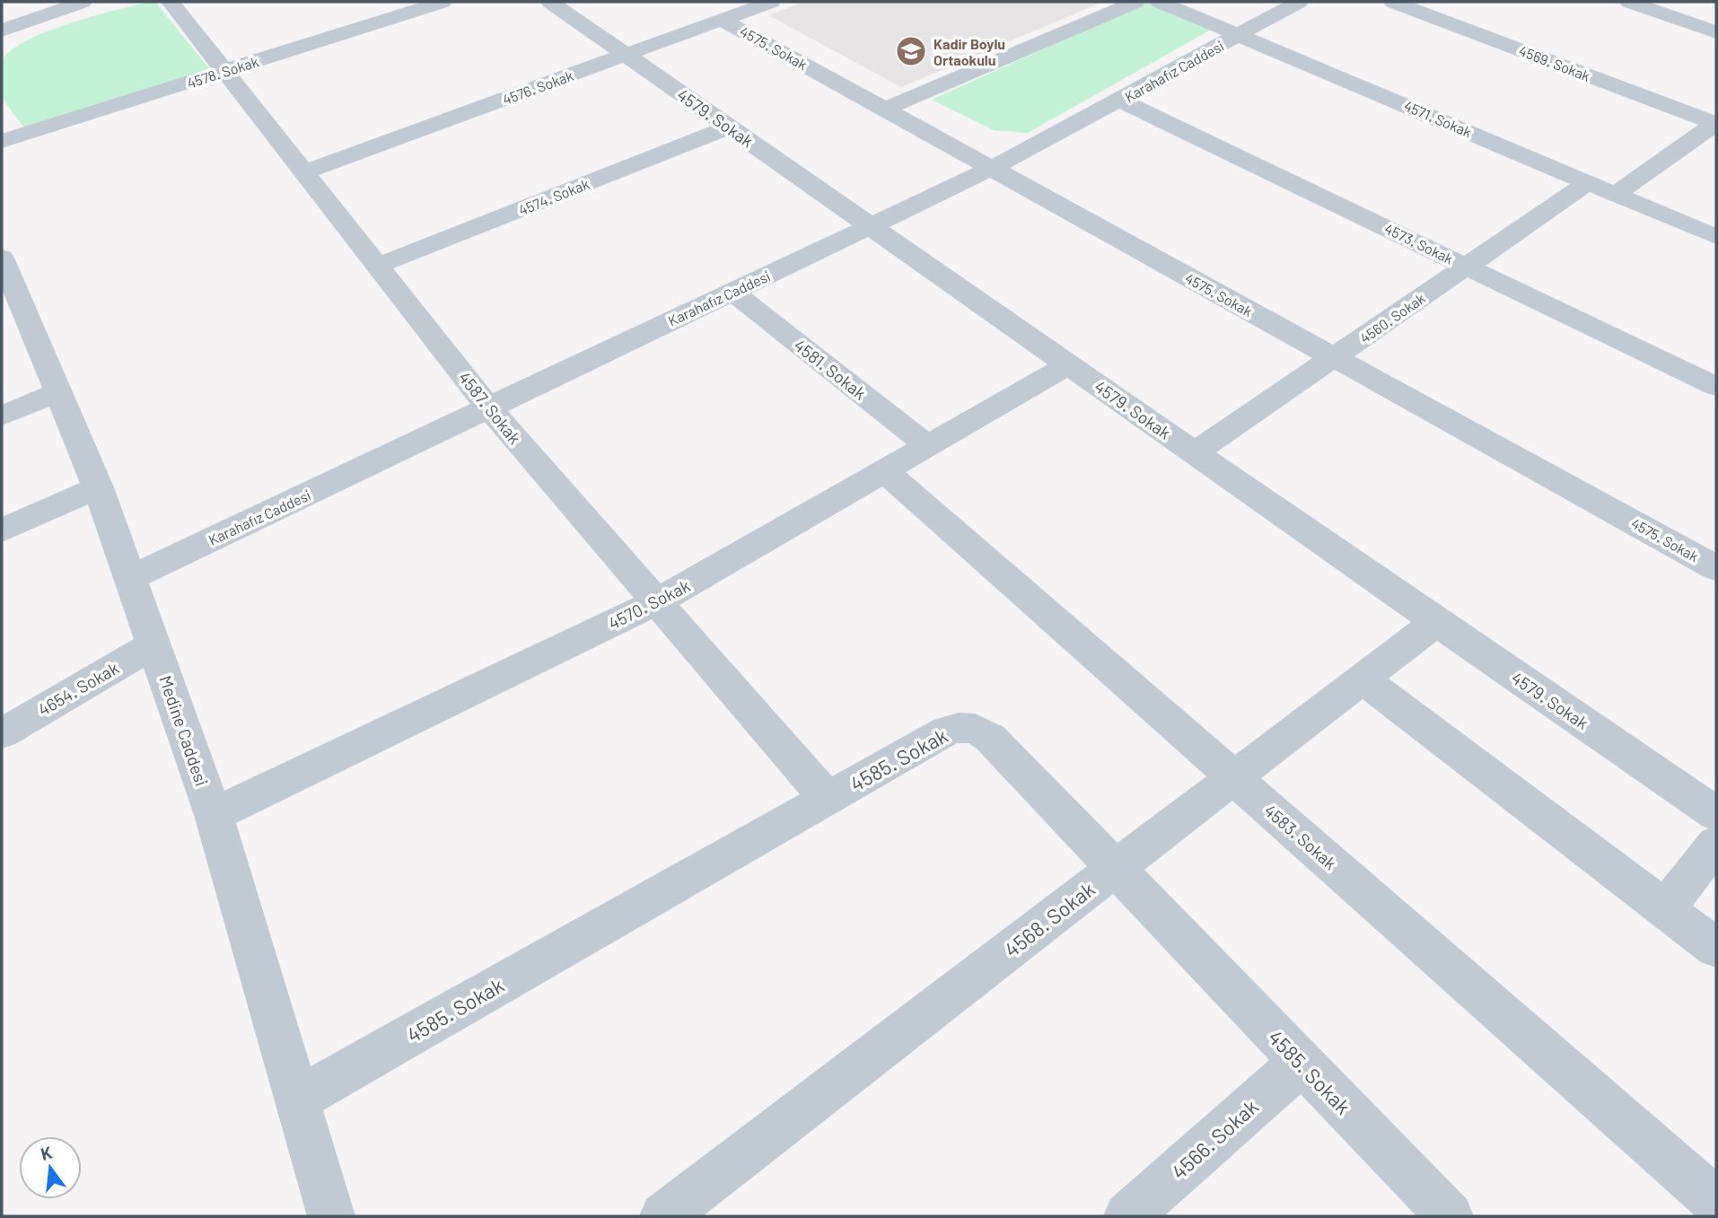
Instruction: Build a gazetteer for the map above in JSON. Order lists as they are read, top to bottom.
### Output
{
  "streets": {
    "street": [
      "4575. Sokak",
      "4569. Sokak",
      "Karahafız Caddesi",
      "4578. Sokak",
      "4576. Sokak",
      "4579. Sokak",
      "4571. Sokak",
      "4574. Sokak",
      "4573. Sokak",
      "4560. Sokak",
      "4581. Sokak",
      "4587. Sokak",
      "4570. Sokak",
      "4654. Sokak",
      "Medine Caddesi",
      "4585. Sokak",
      "4583. Sokak",
      "4568. Sokak",
      "4566. Sokak"
    ]
  },
  "crossings": [
    ["4575. Sokak", "Karahafız Caddesi"],
    ["4575. Sokak", "4576. Sokak"],
    ["4575. Sokak", "4560. Sokak"],
    ["Karahafız Caddesi", "4579. Sokak"],
    ["Karahafız Caddesi", "4571. Sokak"],
    ["Karahafız Caddesi", "4573. Sokak"],
    ["Karahafız Caddesi", "4581. Sokak"],
    ["Karahafız Caddesi", "4587. Sokak"],
    ["Karahafız Caddesi", "Medine Caddesi"],
    ["4578. Sokak", "4587. Sokak"],
    ["4576. Sokak", "4579. Sokak"],
    ["4576. Sokak", "4587. Sokak"],
    ["4579. Sokak", "4574. Sokak"],
    ["4579. Sokak", "4560. Sokak"],
    ["4579. Sokak", "4570. Sokak"],
    ["4579. Sokak", "4568. Sokak"],
    ["4571. Sokak", "4560. Sokak"],
    ["4574. Sokak", "4587. Sokak"],
    ["4573. Sokak", "4560. Sokak"],
    ["4581. Sokak", "4570. Sokak"],
    ["4587. Sokak", "4570. Sokak"],
    ["4587. Sokak", "4585. Sokak"],
    ["4570. Sokak", "Medine Caddesi"],
    ["4570. Sokak", "4583. Sokak"],
    ["4654. Sokak", "Medine Caddesi"],
    ["Medine Caddesi", "4585. Sokak"],
    ["4585. Sokak", "4568. Sokak"],
    ["4585. Sokak", "4566. Sokak"],
    ["4583. Sokak", "4568. Sokak"]
  ],
  "places": {
    "school or university": ["Kadir Boylu Ortaokulu"]
  },
  "north": "top"
}
